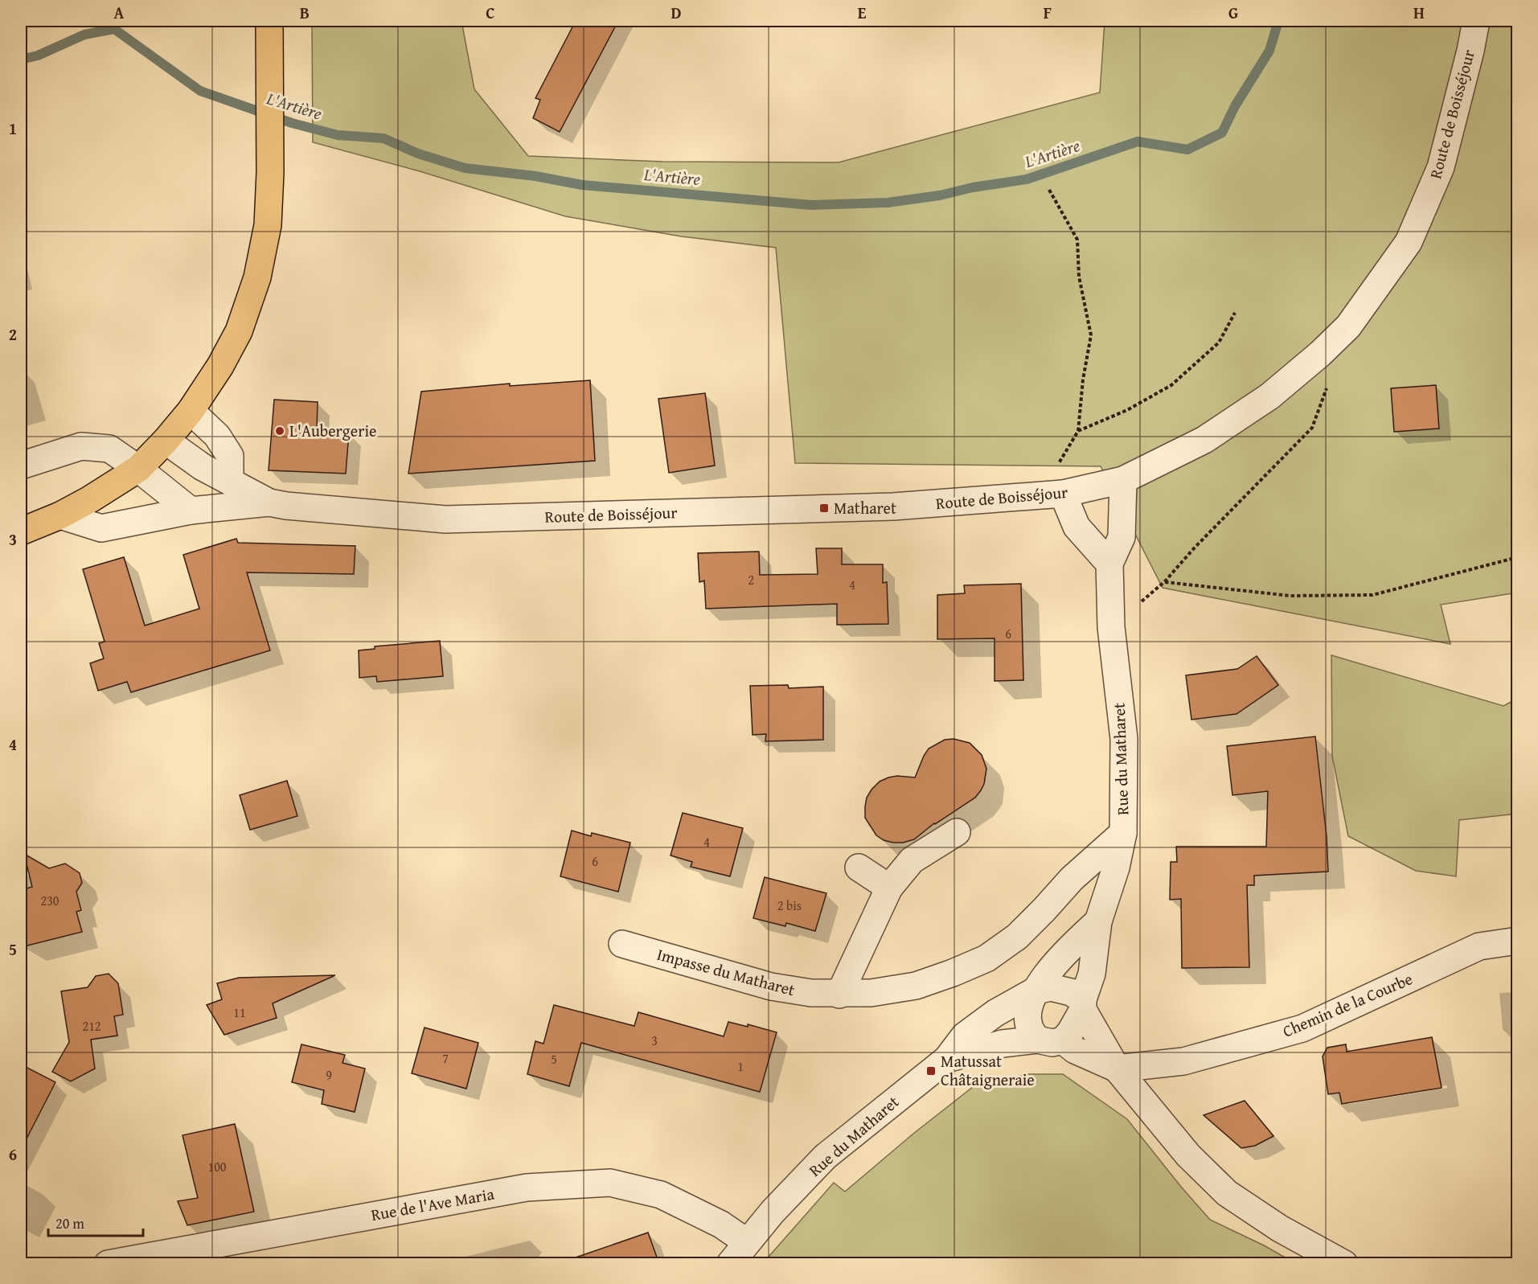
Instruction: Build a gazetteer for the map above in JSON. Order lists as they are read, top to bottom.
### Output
{
  "streets": {
    "street": [
      "Route de Boisséjour",
      "Rue du Matharet",
      "Impasse du Matharet",
      "Chemin de la Courbe",
      "Rue de l'Ave Maria"
    ]
  },
  "crossings": [
    ["Route de Boisséjour", "Rue du Matharet"],
    ["Rue du Matharet", "Impasse du Matharet"],
    ["Rue du Matharet", "Rue de l'Ave Maria"]
  ],
  "water": ["L'Artière"],
  "places": {
    "other": ["L'Aubergerie"],
    "transit": ["Matharet", "Matussat Châtaigneraie"]
  },
  "house_numbers": [
    "2",
    "4",
    "6",
    "4",
    "6",
    "230",
    "2 bis",
    "11",
    "212",
    "3",
    "7",
    "5",
    "1",
    "9",
    "100"
  ],
  "scale_bar": "20 m",
  "grid": {
    "columns": [
      "A",
      "B",
      "C",
      "D",
      "E",
      "F",
      "G",
      "H"
    ],
    "rows": [
      "1",
      "2",
      "3",
      "4",
      "5",
      "6"
    ]
  }
}
